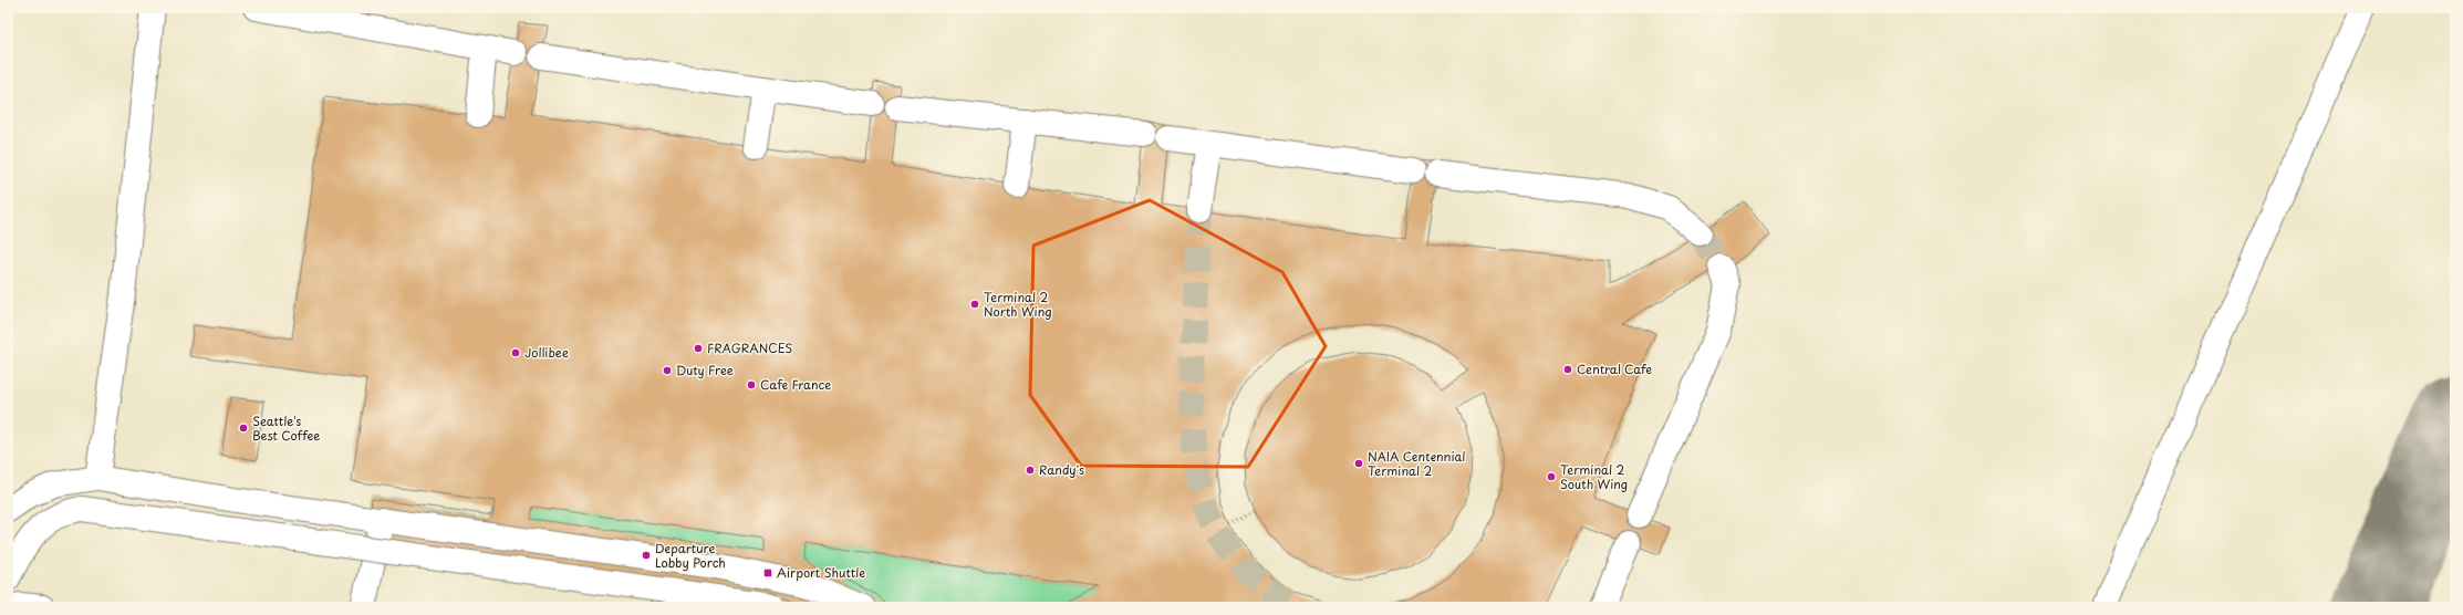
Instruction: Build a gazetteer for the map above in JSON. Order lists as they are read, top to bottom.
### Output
{
  "places": {
    "other": [
      "Terminal 2 North Wing",
      "FRAGRANCES",
      "Jollibee",
      "Central Cafe",
      "Duty Free",
      "Cafe France",
      "Seattle's Best Coffee",
      "NAIA Centennial Terminal 2",
      "Randy's",
      "Terminal 2 South Wing",
      "Departure Lobby Porch"
    ],
    "transit": ["Airport Shuttle"]
  }
}
